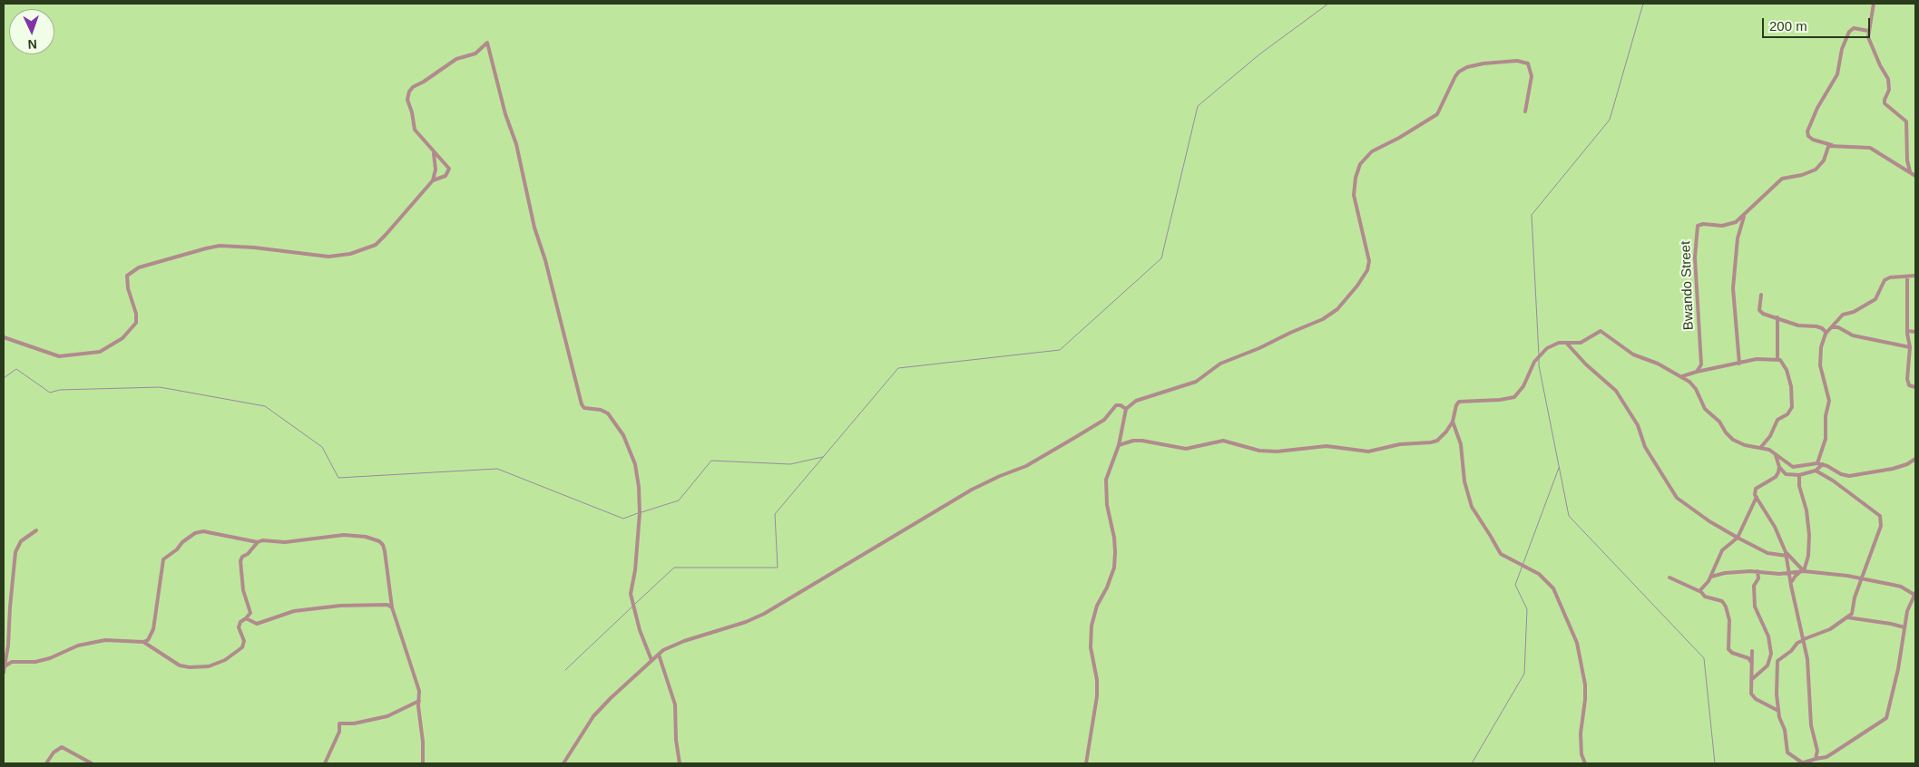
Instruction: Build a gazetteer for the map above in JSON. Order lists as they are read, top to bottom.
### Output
{
  "streets": {
    "street": ["Bwando Street"]
  },
  "scale_bar": "200 m",
  "north": "bottom"
}
